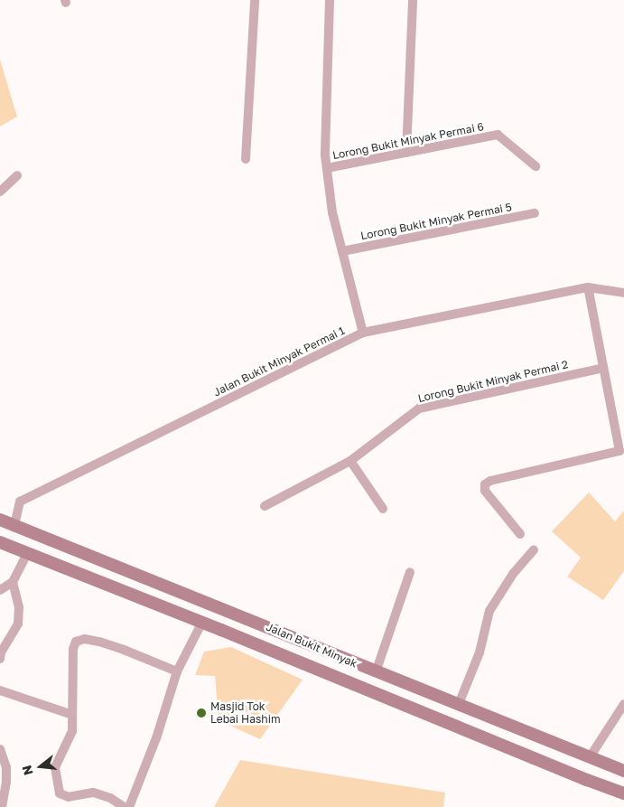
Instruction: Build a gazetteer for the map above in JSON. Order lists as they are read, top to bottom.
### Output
{
  "streets": {
    "main road": ["Jalan Bukit Minyak"],
    "street": [
      "Lorong Bukit Minyak Permai 6",
      "Lorong Bukit Minyak Permai 5",
      "Jalan Bukit Minyak Permai 1",
      "Lorong Bukit Minyak Permai 2"
    ]
  },
  "crossings": [
    ["Jalan Bukit Minyak Permai 1", "Jalan Bukit Minyak"]
  ],
  "places": ["Masjid Tok Lebai Hashim"],
  "north": "left"
}
